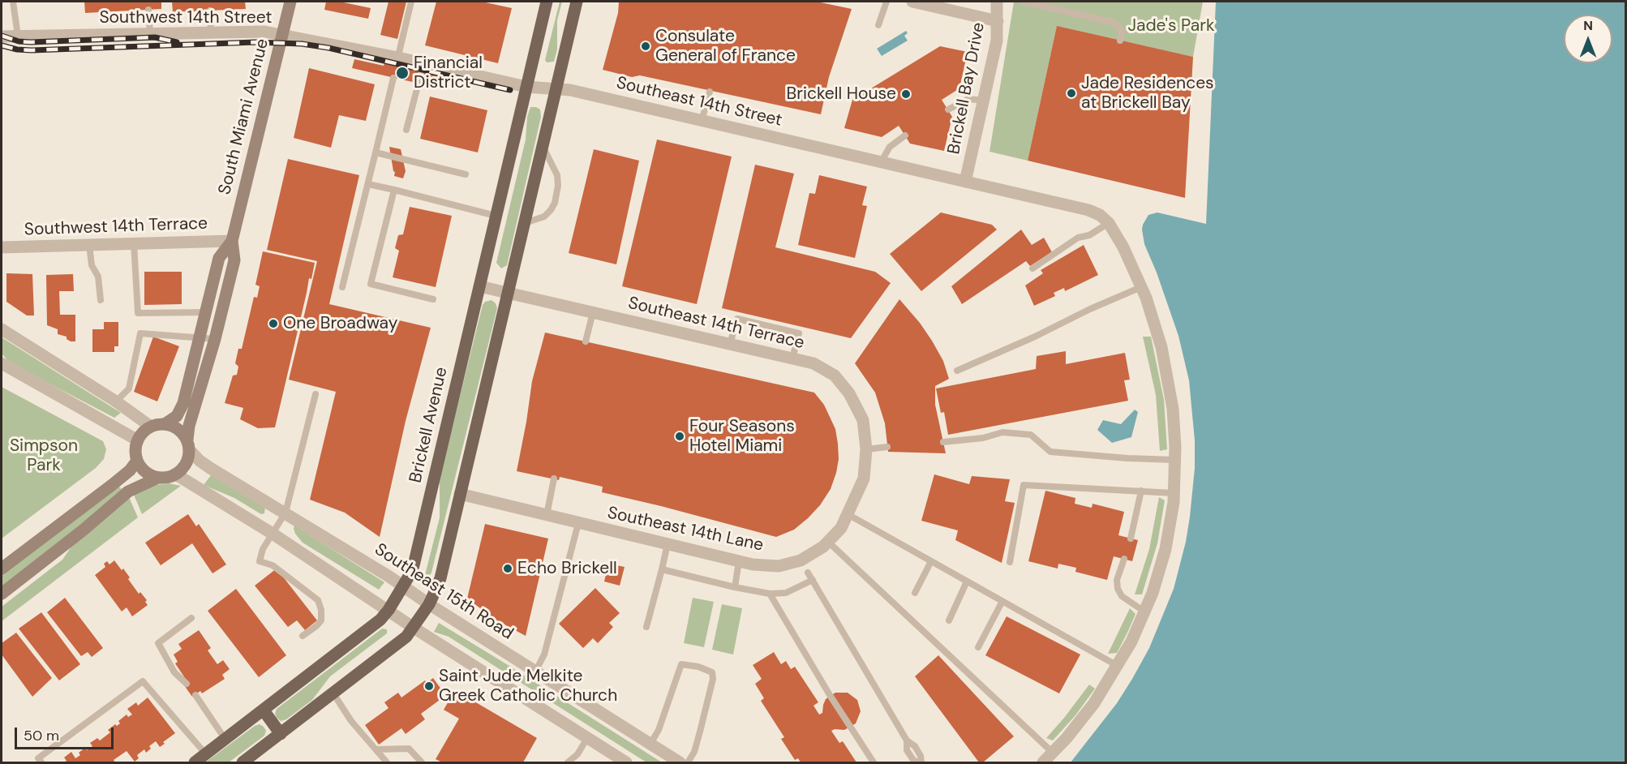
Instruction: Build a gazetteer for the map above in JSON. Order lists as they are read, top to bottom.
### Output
{
  "streets": {
    "main road": ["South Miami Avenue", "Brickell Avenue"],
    "street": [
      "Southwest 14th Street",
      "Brickell Bay Drive",
      "Southeast 14th Street",
      "Southwest 14th Terrace",
      "Southeast 14th Terrace",
      "Southeast 14th Lane",
      "Southeast 15th Road"
    ]
  },
  "crossings": [
    ["Southwest 14th Street", "Southeast 14th Street"],
    ["Southwest 14th Street", "South Miami Avenue"],
    ["Brickell Bay Drive", "Southeast 14th Street"],
    ["Southeast 14th Street", "South Miami Avenue"],
    ["Southeast 14th Street", "Brickell Avenue"],
    ["South Miami Avenue", "Southwest 14th Terrace"],
    ["South Miami Avenue", "Southeast 15th Road"],
    ["Southeast 14th Terrace", "Brickell Avenue"],
    ["Southeast 14th Terrace", "Southeast 14th Lane"],
    ["Brickell Avenue", "Southeast 15th Road"]
  ],
  "parks": ["Jade's Park", "Simpson Park"],
  "places": [
    "Consulate General of France",
    "Financial District",
    "Jade Residences at Brickell Bay",
    "Brickell House",
    "One Broadway",
    "Four Seasons Hotel Miami",
    "Echo Brickell",
    "Saint Jude Melkite Greek Catholic Church"
  ],
  "scale_bar": "50 m",
  "north": "top"
}
